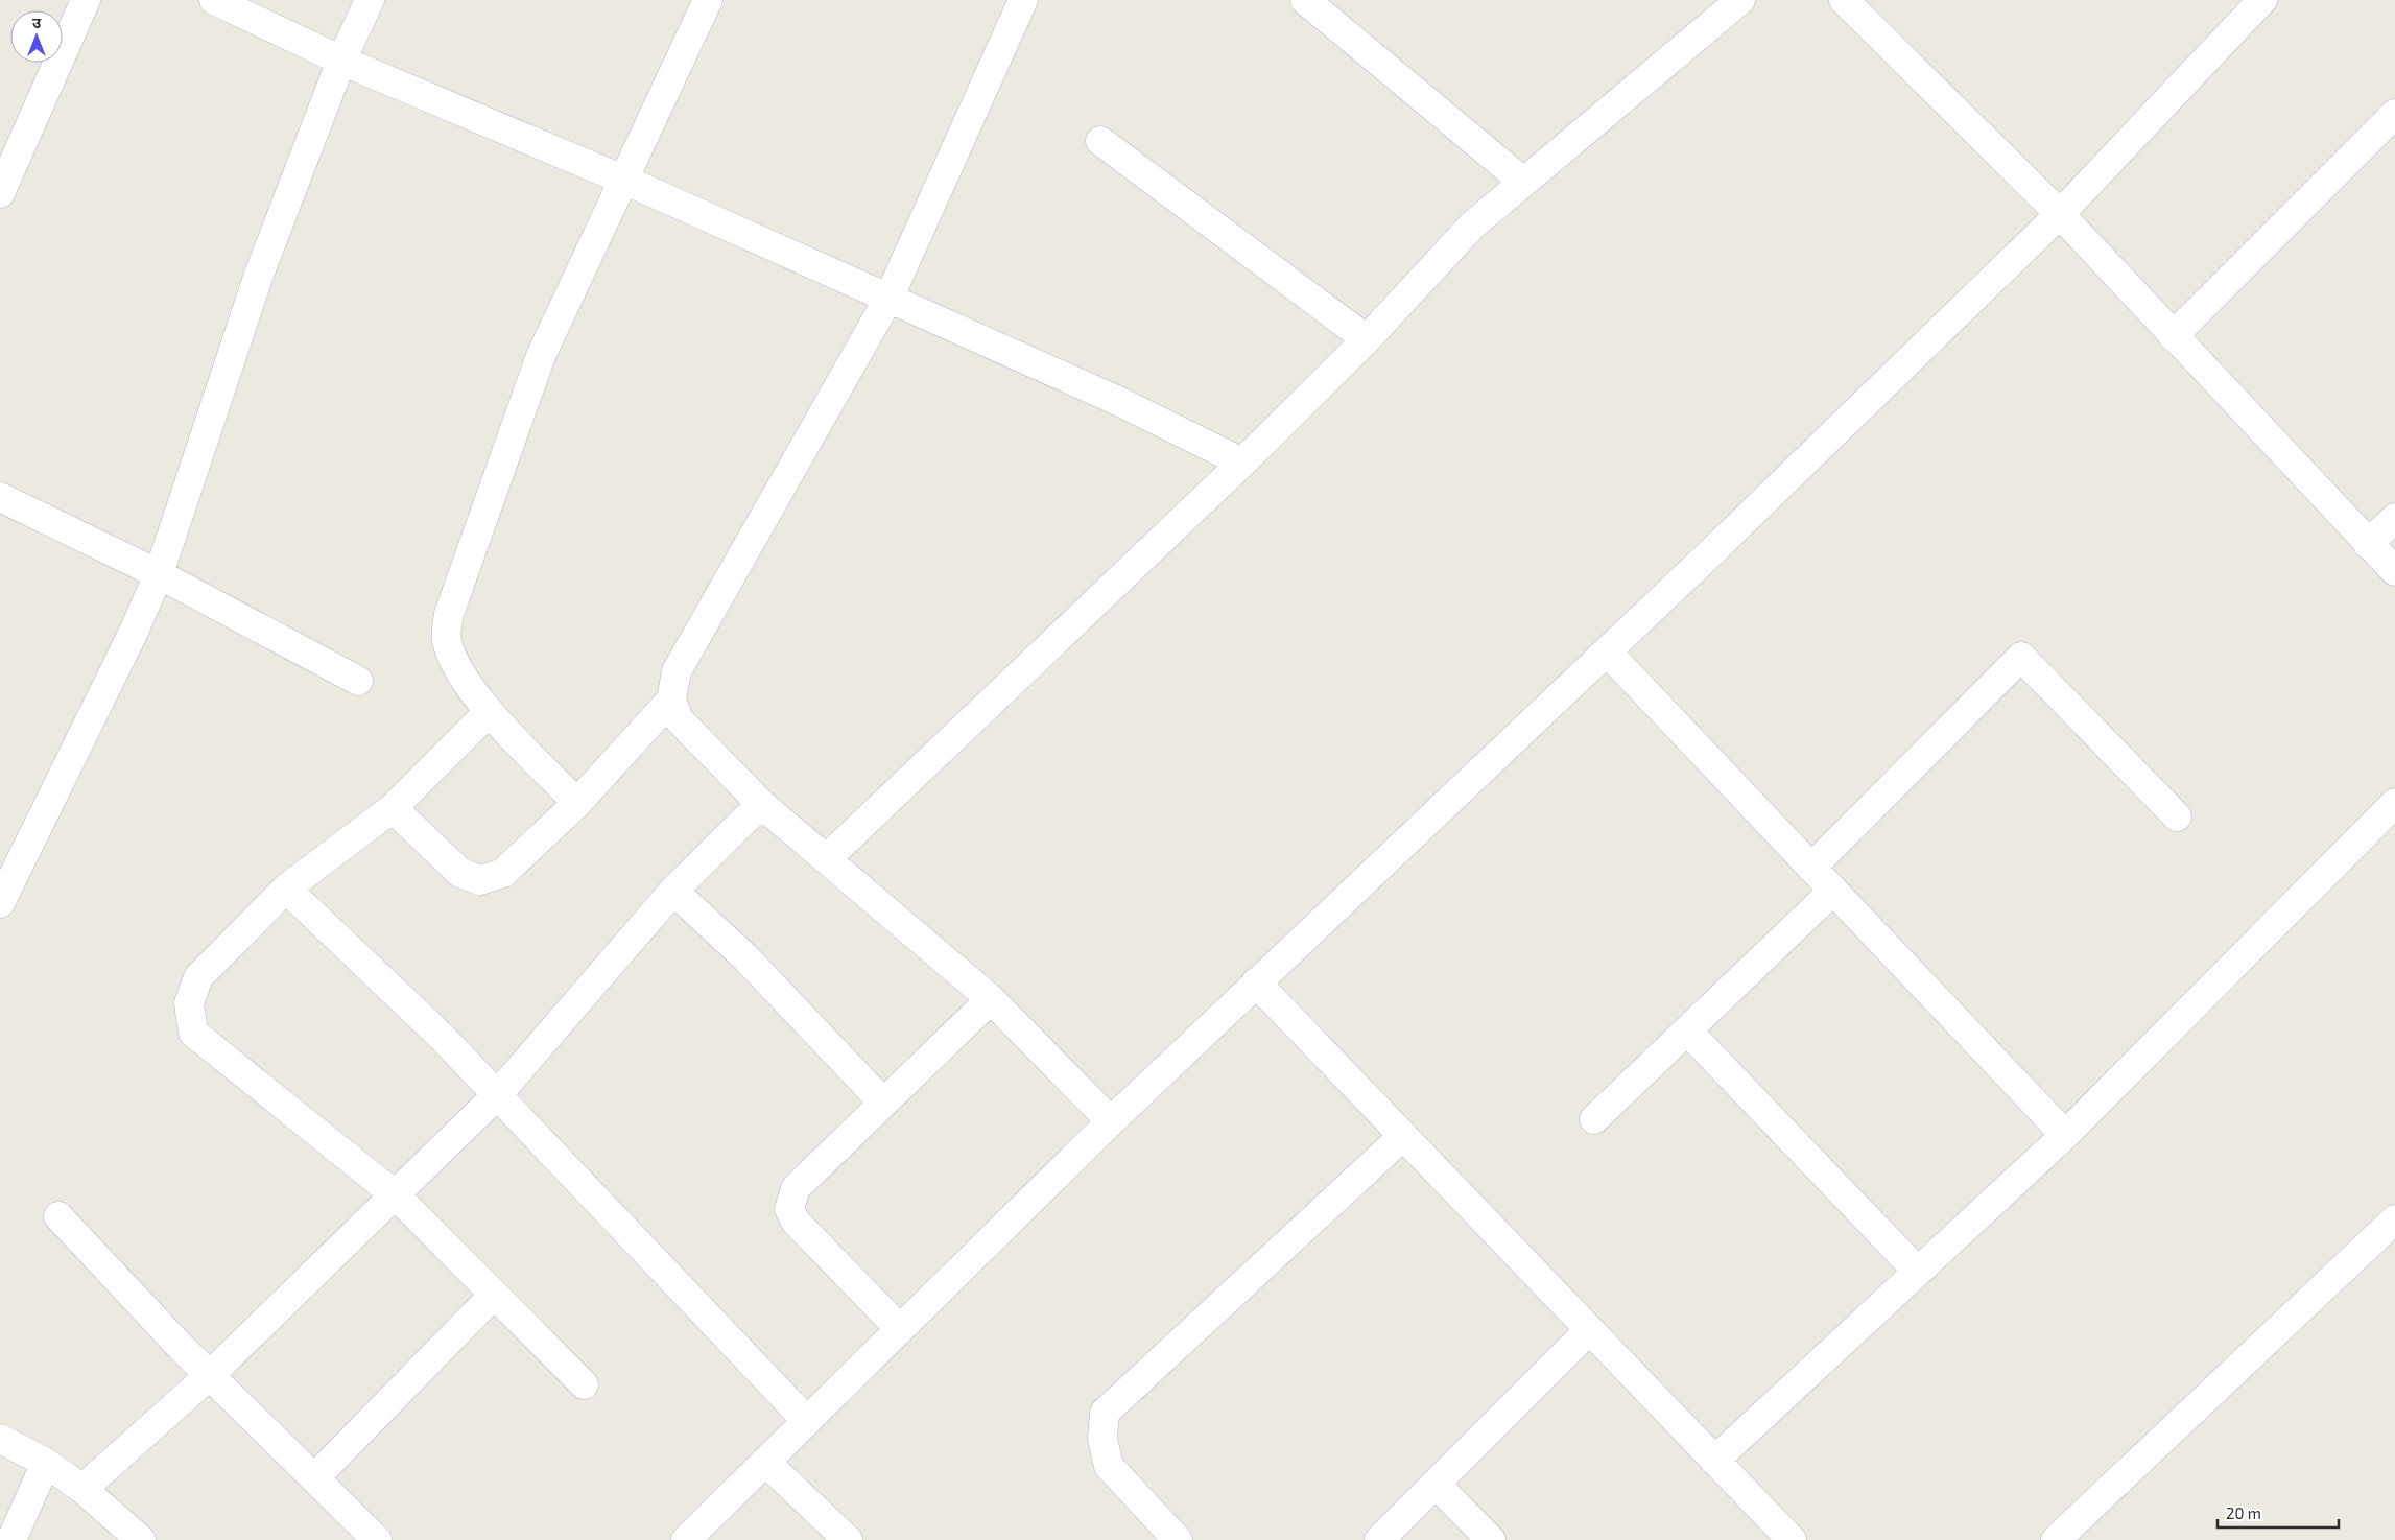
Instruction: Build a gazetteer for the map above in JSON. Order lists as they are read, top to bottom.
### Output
{
  "scale_bar": "20 m",
  "north": "top"
}
